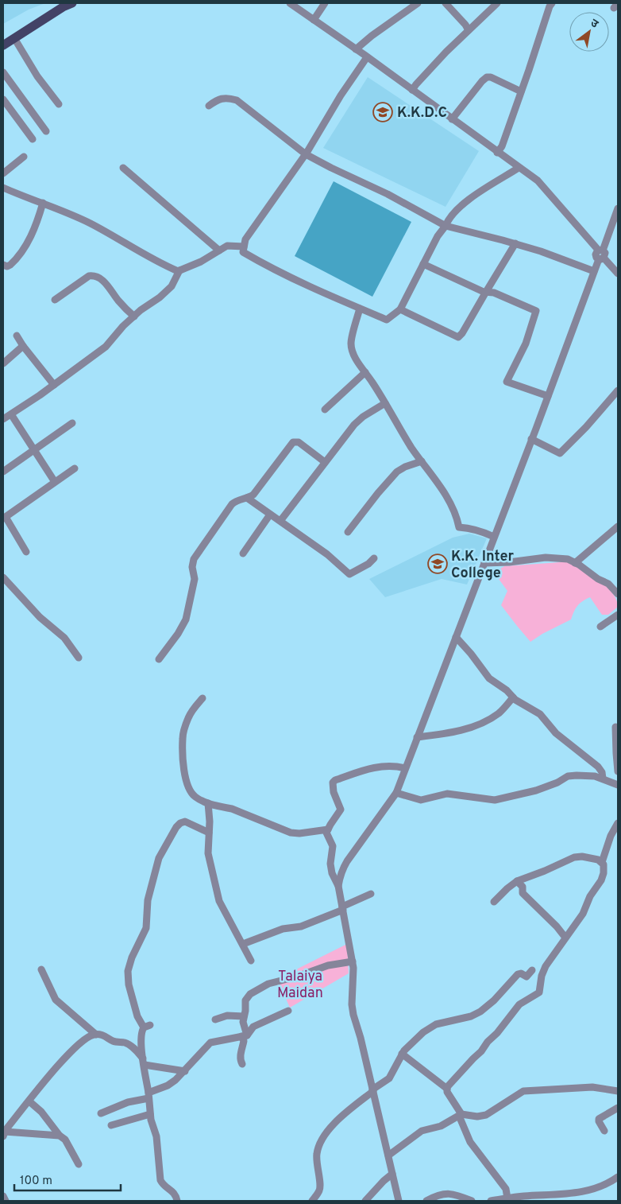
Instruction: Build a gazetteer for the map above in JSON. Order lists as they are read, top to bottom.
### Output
{
  "parks": ["Talaiya Maidan"],
  "places": {
    "school or university": ["K.K.D.C", "K.K. Inter College"]
  },
  "scale_bar": "100 m",
  "north": "top right"
}
